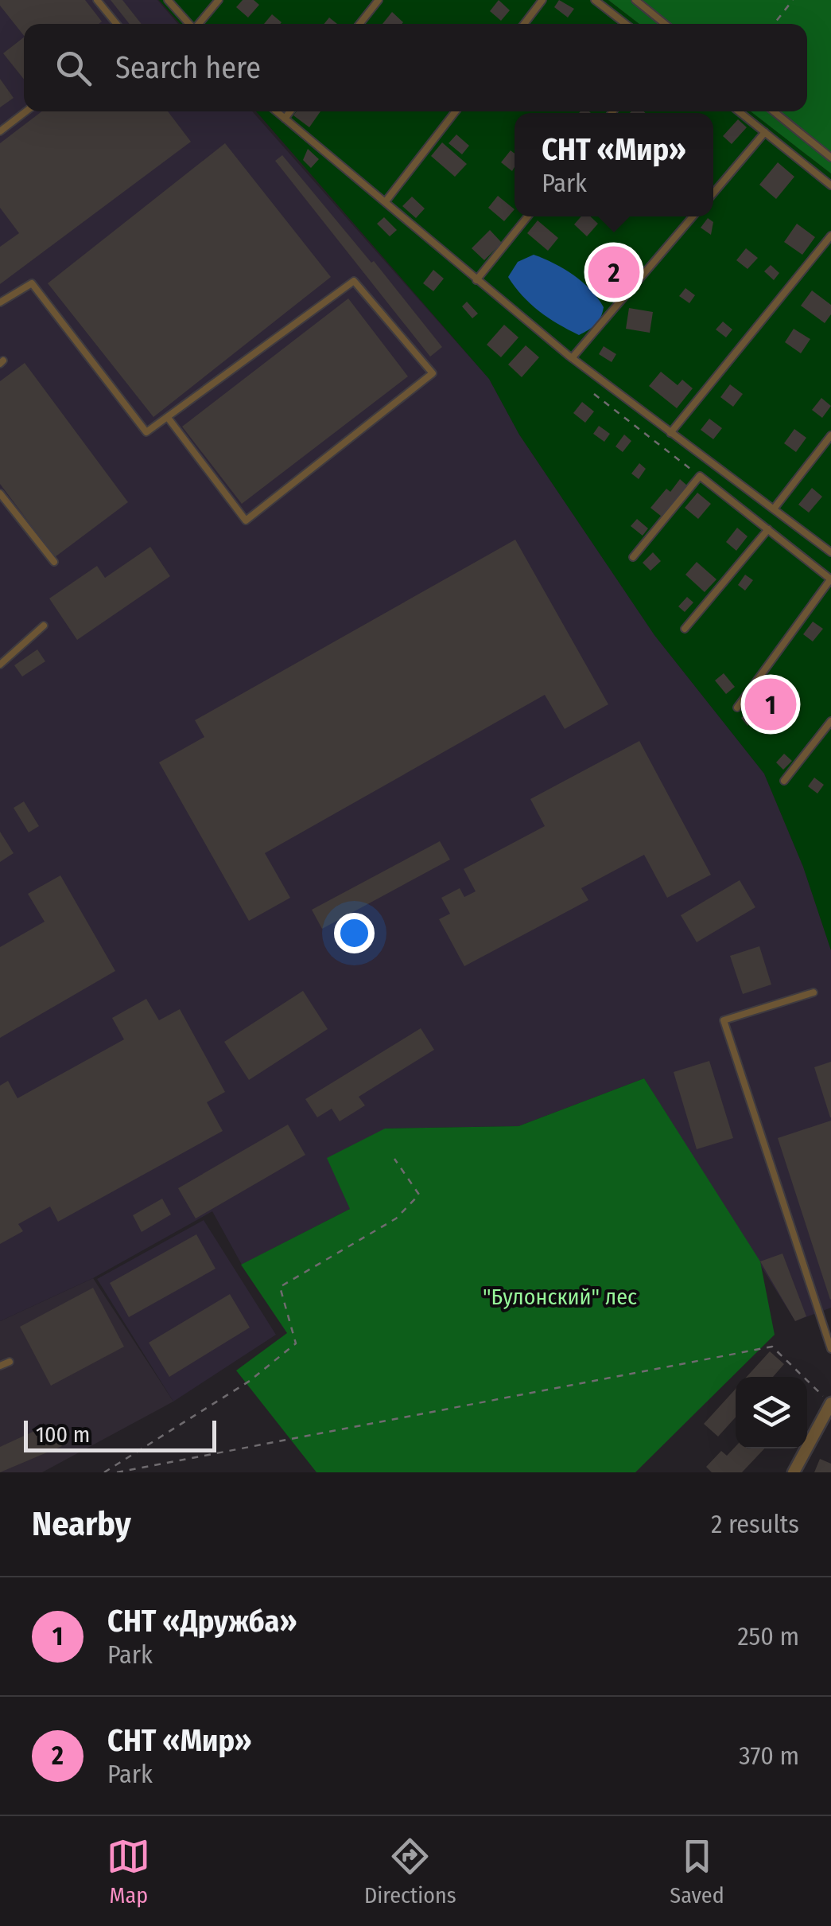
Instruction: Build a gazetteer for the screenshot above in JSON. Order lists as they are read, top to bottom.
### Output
{
  "parks": ["\"Булонский\" лес"],
  "scale_bar": "100 m",
  "page": {
    "search": "Search here",
    "popup": ["СНТ «Мир»", "Park"],
    "pins": ["2", "1"],
    "scale": "100 m",
    "heading": ["Nearby", "2 results"],
    "list": [
      {
        "mark": "1",
        "name": "СНТ «Дружба»",
        "note": "Park",
        "value": "250 m"
      },
      {
        "mark": "2",
        "name": "СНТ «Мир»",
        "note": "Park",
        "value": "370 m"
      }
    ],
    "nav": ["Map", "Directions", "Saved"]
  }
}
